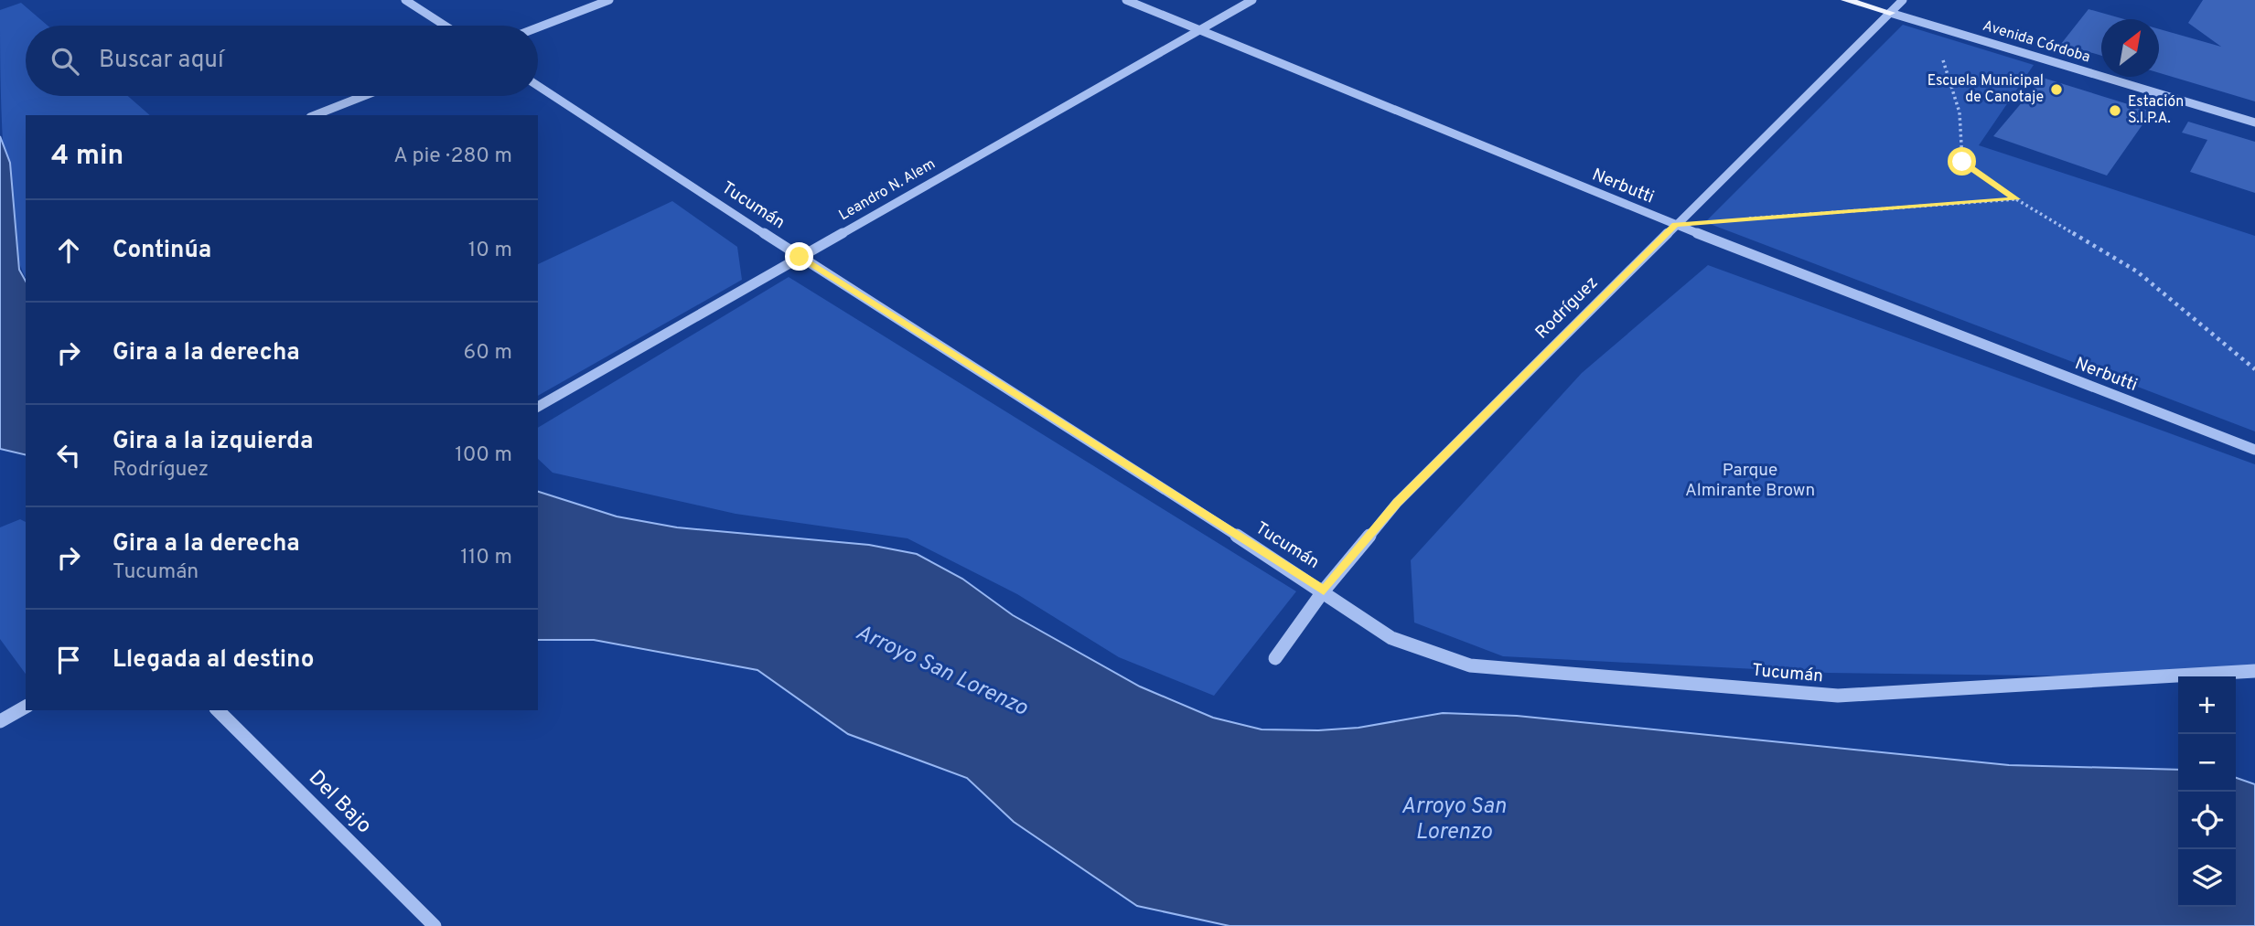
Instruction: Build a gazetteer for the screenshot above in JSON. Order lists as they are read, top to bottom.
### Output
{
  "streets": {
    "main road": ["Avenida Córdoba"],
    "street": [
      "Nerbutti",
      "Leandro N. Alem",
      "Tucumán",
      "Rodríguez",
      "Del Bajo"
    ]
  },
  "crossings": [
    ["Avenida Córdoba", "Rodríguez"],
    ["Nerbutti", "Leandro N. Alem"],
    ["Nerbutti", "Rodríguez"],
    ["Leandro N. Alem", "Tucumán"],
    ["Tucumán", "Rodríguez"]
  ],
  "water": ["Arroyo San Lorenzo"],
  "parks": ["Parque Almirante Brown"],
  "places": ["Escuela Municipal de Canotaje", "Estación S.I.P.A."],
  "north": "top right",
  "page": {
    "search": "Buscar aquí",
    "heading": ["4 min", "A pie · 280 m"],
    "list": [
      ["Continúa", "10 m"],
      ["Gira a la derecha", "60 m"],
      ["Gira a la izquierda", "Rodríguez", "100 m"],
      ["Gira a la derecha", "Tucumán", "110 m"],
      "Llegada al destino"
    ],
    "map_buttons": ["+", "−"]
  }
}
